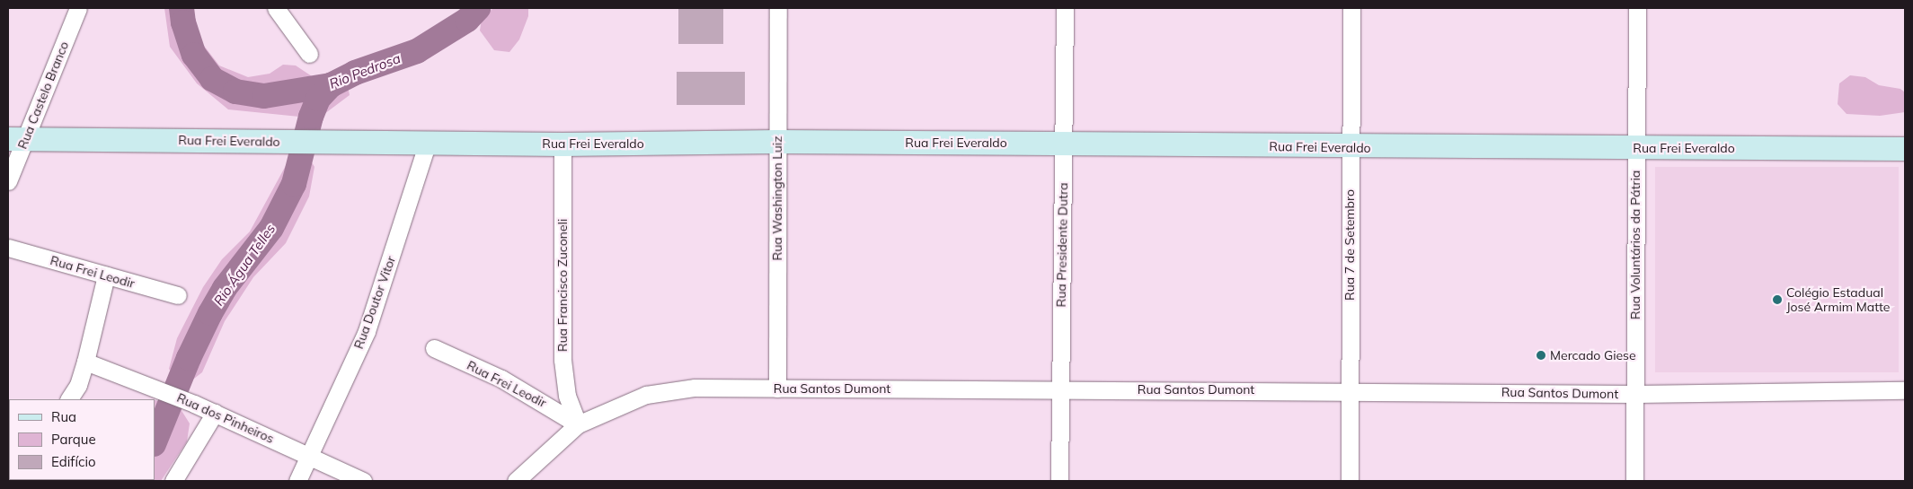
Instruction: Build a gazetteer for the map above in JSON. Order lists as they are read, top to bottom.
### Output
{
  "streets": {
    "street": [
      "Rua Castelo Branco",
      "Rua Frei Everaldo",
      "Rua Washington Luiz",
      "Rua Presidente Dutra",
      "Rua 7 de Setembro",
      "Rua Voluntários da Pátria",
      "Rua Frei Leodir",
      "Rua Francisco Zuconeli",
      "Rua Doutor Vitor",
      "Rua Santos Dumont",
      "Rua dos Pinheiros"
    ]
  },
  "crossings": [
    ["Rua Castelo Branco", "Rua Frei Everaldo"],
    ["Rua Frei Everaldo", "Rua Washington Luiz"],
    ["Rua Frei Everaldo", "Rua Presidente Dutra"],
    ["Rua Frei Everaldo", "Rua 7 de Setembro"],
    ["Rua Frei Everaldo", "Rua Voluntários da Pátria"],
    ["Rua Frei Everaldo", "Rua Francisco Zuconeli"],
    ["Rua Frei Everaldo", "Rua Doutor Vitor"],
    ["Rua Washington Luiz", "Rua Santos Dumont"],
    ["Rua Presidente Dutra", "Rua Santos Dumont"],
    ["Rua 7 de Setembro", "Rua Santos Dumont"],
    ["Rua Voluntários da Pátria", "Rua Santos Dumont"],
    ["Rua Frei Leodir", "Rua Francisco Zuconeli"],
    ["Rua Frei Leodir", "Rua Santos Dumont"],
    ["Rua Francisco Zuconeli", "Rua Santos Dumont"],
    ["Rua Doutor Vitor", "Rua dos Pinheiros"]
  ],
  "water": ["Rio Pedrosa", "Rio Água Telles"],
  "places": ["Colégio Estadual José Armim Matte", "Mercado Giese"],
  "legend": ["Rua", "Parque", "Edifício"]
}
